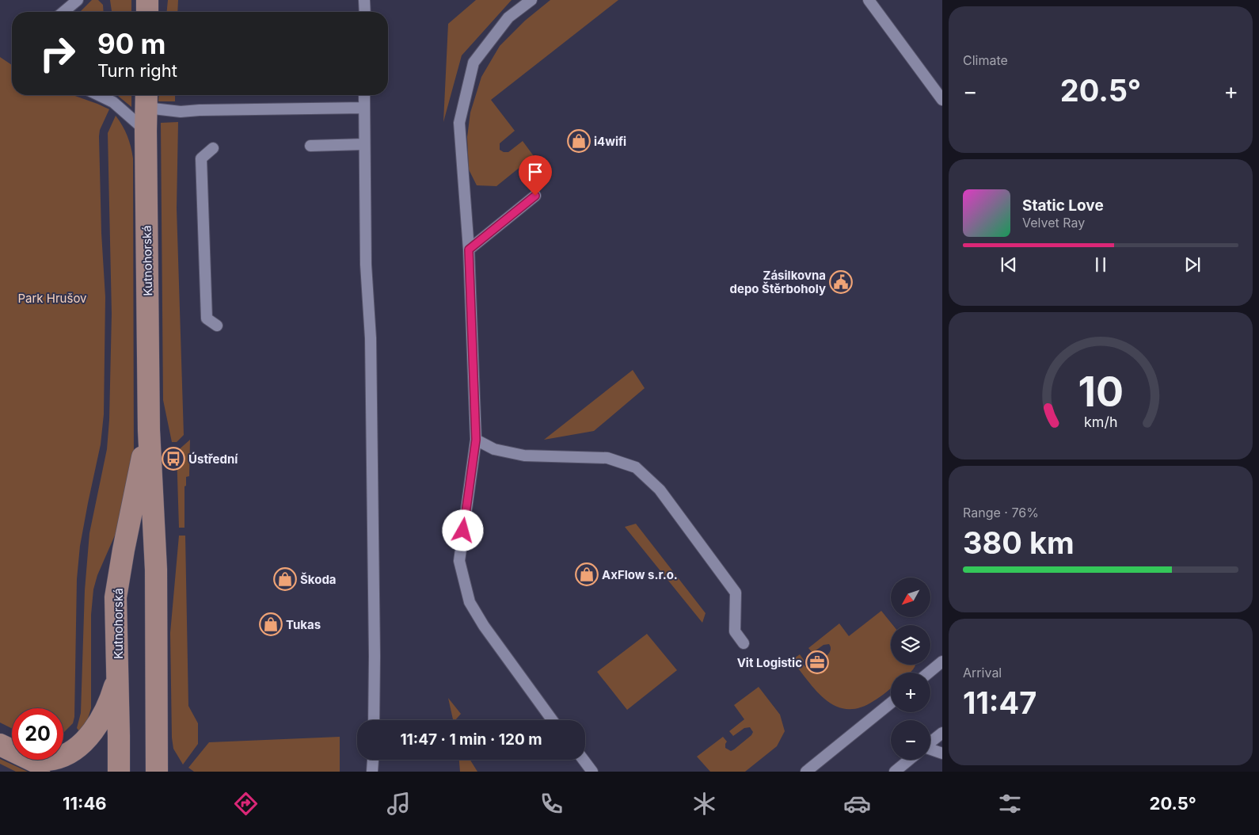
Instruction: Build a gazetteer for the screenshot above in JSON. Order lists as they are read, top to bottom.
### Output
{
  "streets": {
    "main road": ["Kutnohorská"]
  },
  "parks": ["Park Hrušov"],
  "places": {
    "shop": [
      "i4wifi",
      "AxFlow s.r.o.",
      "Škoda",
      "Tukas"
    ],
    "public building": ["Zásilkovna depo Štěrboholy"],
    "bus stop": ["Ústřední"],
    "office": ["Vit Logistic"]
  },
  "north": "bottom left",
  "page": {
    "tile": [
      "Climate",
      ["Range · 76%", "380 km"],
      ["Arrival", "11:47"]
    ],
    "turn": ["90 m", "Turn right"],
    "heat": ["−", "20.5°", "+"],
    "song": ["Static Love", "Velvet Ray"],
    "map_buttons": ["+", "−"],
    "limit": "20",
    "trip": "11:47 · 1 min · 120 m",
    "tabs": ["11:46", "20.5°"],
    "gauge": ["10", "km/h"]
  }
}
